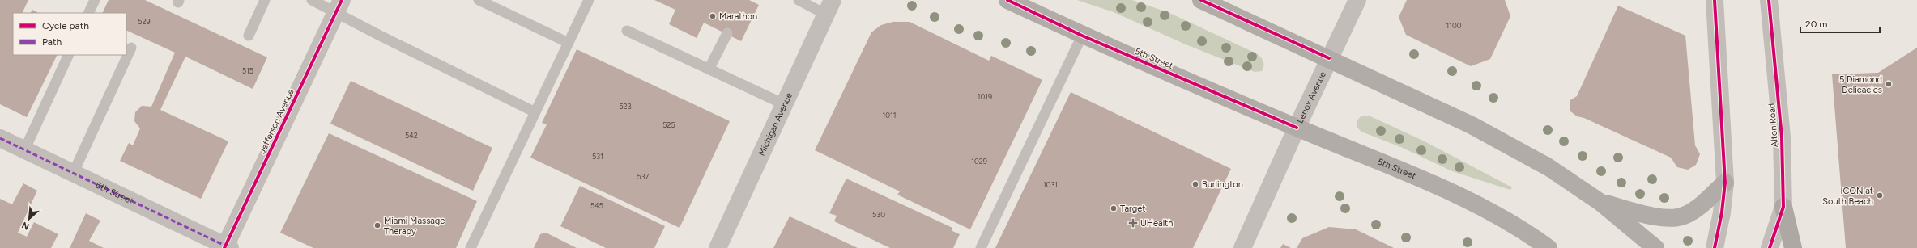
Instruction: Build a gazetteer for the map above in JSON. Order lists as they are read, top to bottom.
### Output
{
  "streets": {
    "main road": ["5th Street"],
    "street": [
      "Lenox Avenue",
      "Jefferson Avenue",
      "Michigan Avenue",
      "Alton Road",
      "6th Street"
    ]
  },
  "crossings": [
    ["5th Street", "Lenox Avenue"],
    ["Jefferson Avenue", "6th Street"]
  ],
  "places": {
    "other": [
      "Marathon",
      "5 Diamond Delicacies",
      "Burlington",
      "ICON at South Beach",
      "Target",
      "Miami Massage Therapy"
    ],
    "health": ["UHealth"]
  },
  "house_numbers": [
    "529",
    "1100",
    "515",
    "1019",
    "523",
    "1011",
    "525",
    "542",
    "531",
    "1029",
    "537",
    "1031",
    "545",
    "530"
  ],
  "legend": ["Cycle path", "Path"],
  "scale_bar": "20 m",
  "north": "bottom left"
}
